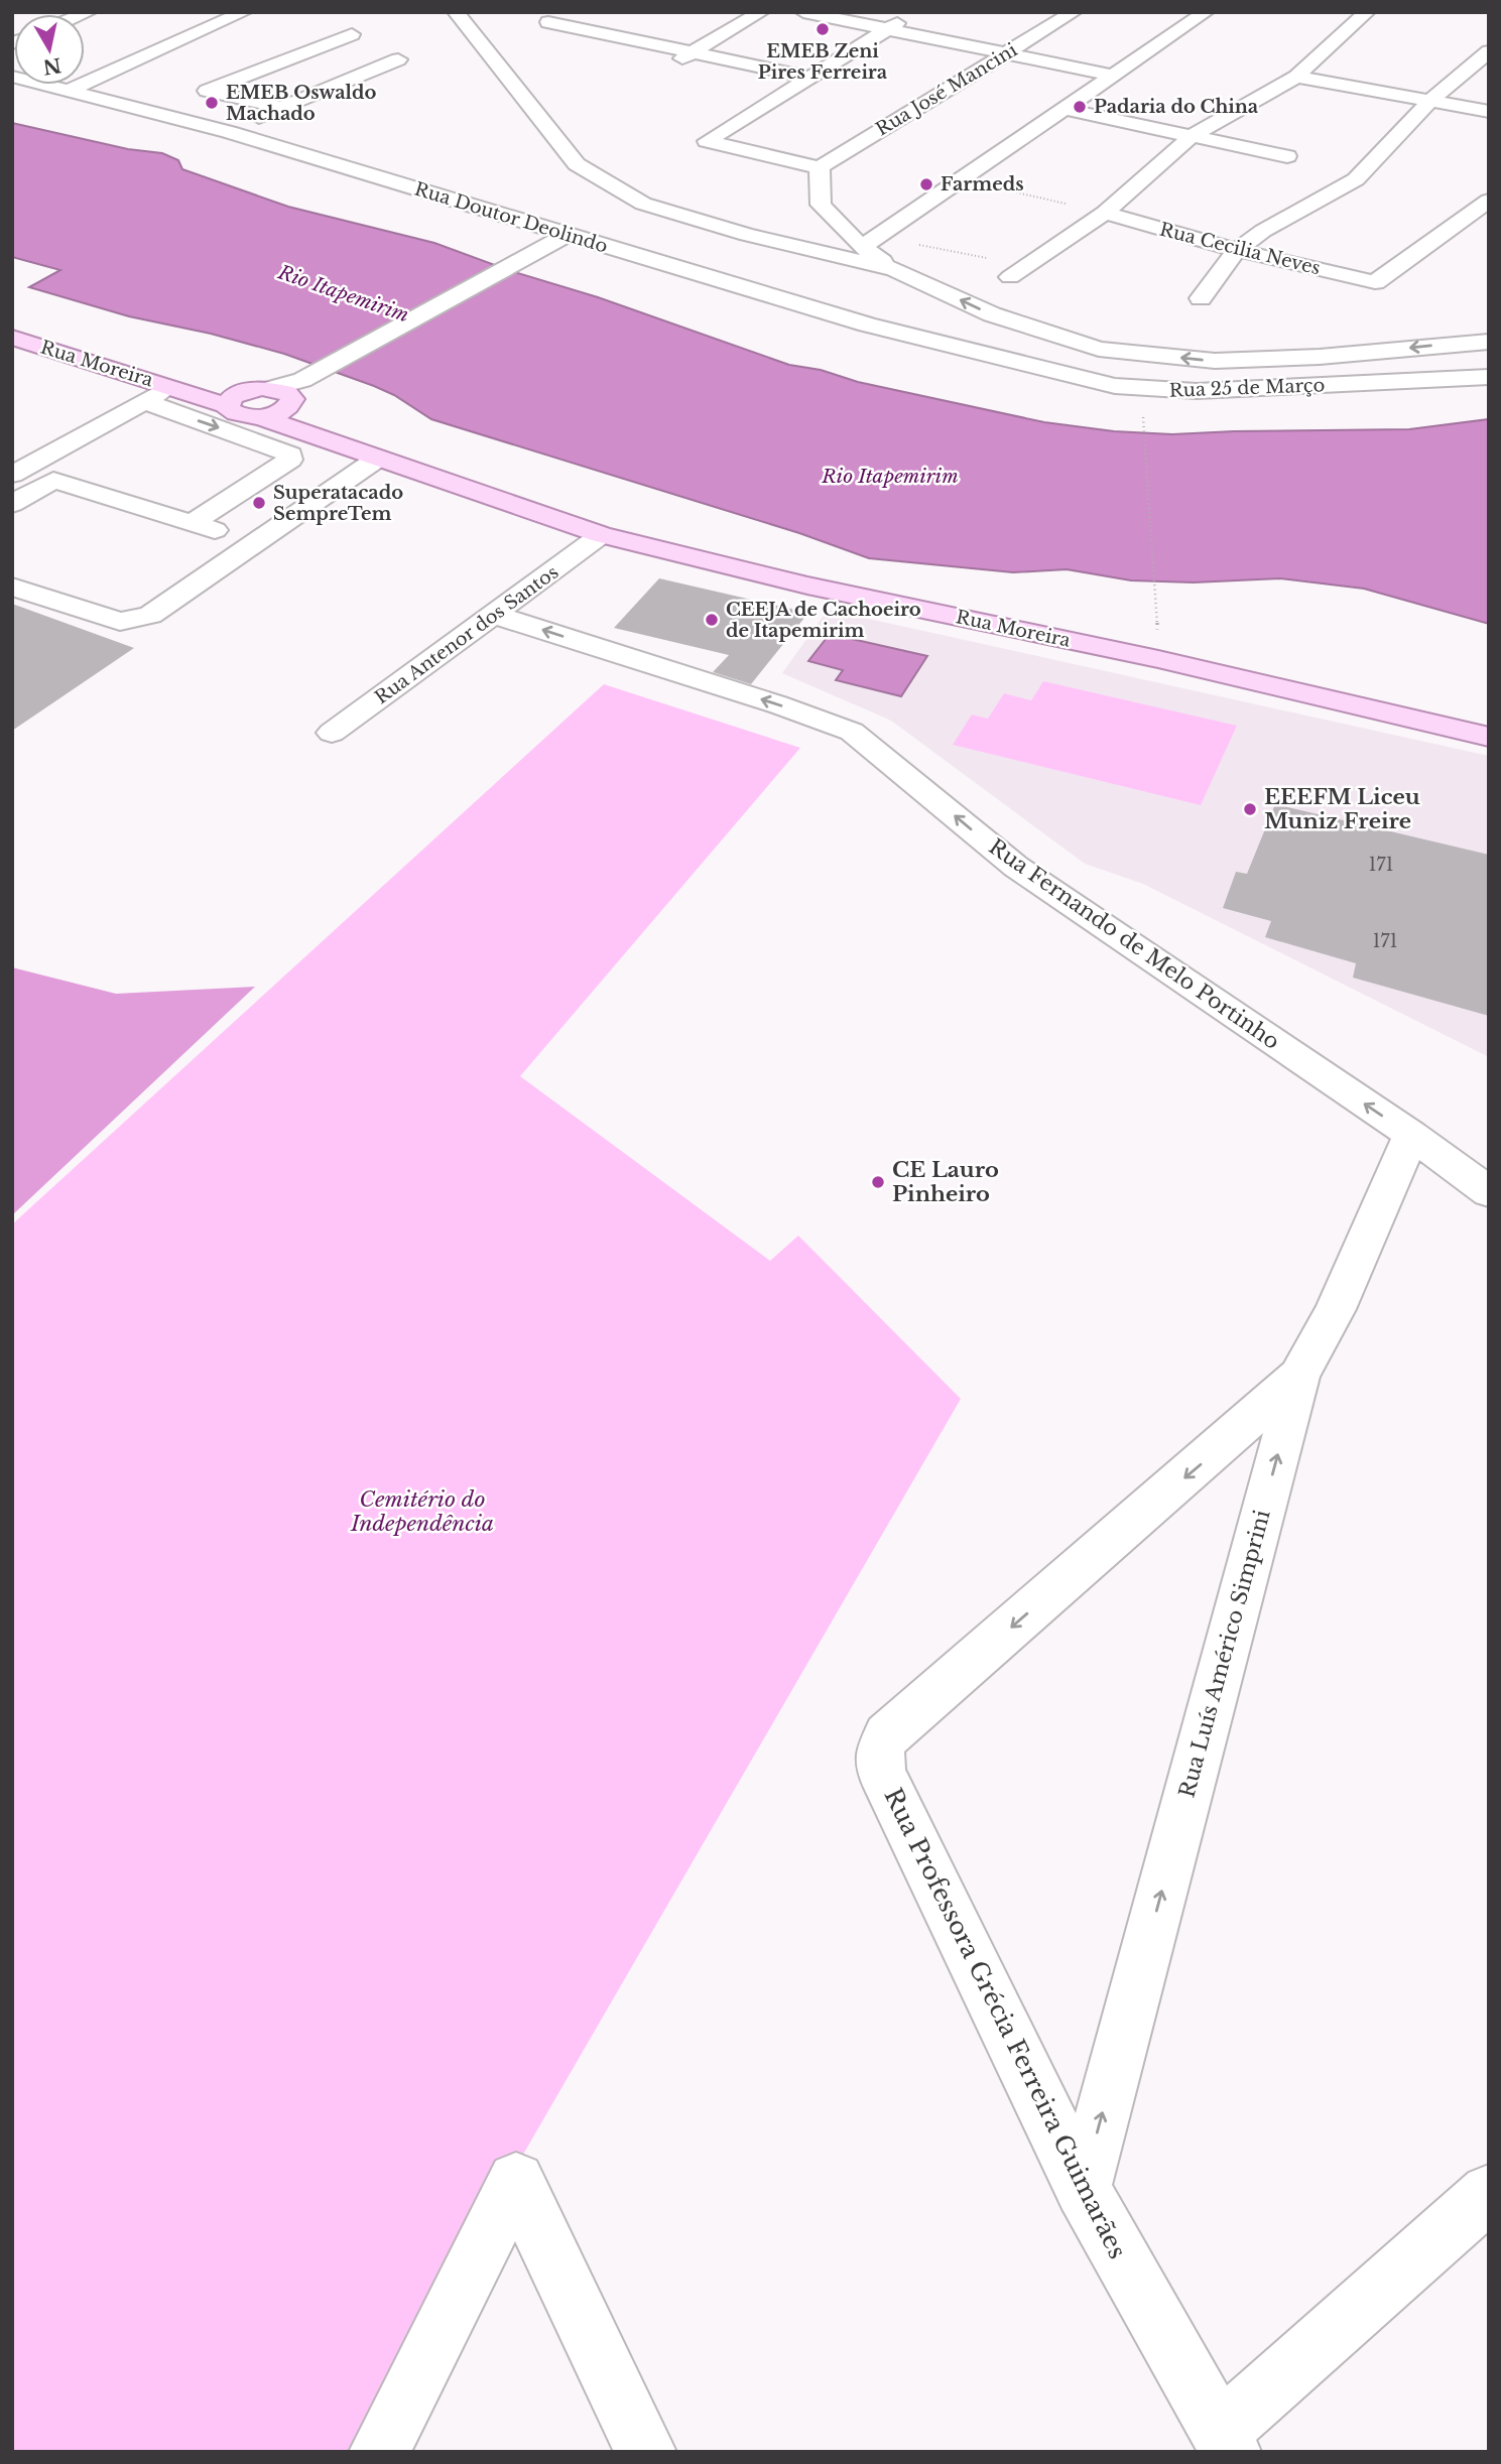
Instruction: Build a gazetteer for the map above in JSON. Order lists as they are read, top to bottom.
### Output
{
  "streets": {
    "main road": ["Rua Moreira"],
    "street": [
      "Rua José Mancini",
      "Rua Doutor Deolindo",
      "Rua Cecilia Neves",
      "Rua 25 de Março",
      "Rua Antenor dos Santos",
      "Rua Fernando de Melo Portinho",
      "Rua Luís Américo Simprini",
      "Rua Professora Grécia Ferreira Guimarães"
    ]
  },
  "crossings": [
    ["Rua Doutor Deolindo", "Rua 25 de Março"],
    ["Rua Moreira", "Rua Antenor dos Santos"],
    ["Rua Antenor dos Santos", "Rua Fernando de Melo Portinho"],
    ["Rua Fernando de Melo Portinho", "Rua Luís Américo Simprini"],
    ["Rua Luís Américo Simprini", "Rua Professora Grécia Ferreira Guimarães"]
  ],
  "one_way": ["Rua Fernando de Melo Portinho", "Rua Luís Américo Simprini", "Rua Professora Grécia Ferreira Guimarães"],
  "water": ["Rio Itapemirim"],
  "parks": ["Cemitério do Independência"],
  "places": [
    "EMEB Zeni Pires Ferreira",
    "EMEB Oswaldo Machado",
    "Padaria do China",
    "Farmeds",
    "Superatacado SempreTem",
    "CEEJA de Cachoeiro de Itapemirim",
    "EEEFM Liceu Muniz Freire",
    "CE Lauro Pinheiro"
  ],
  "house_numbers": ["171", "171"],
  "north": "bottom"
}
